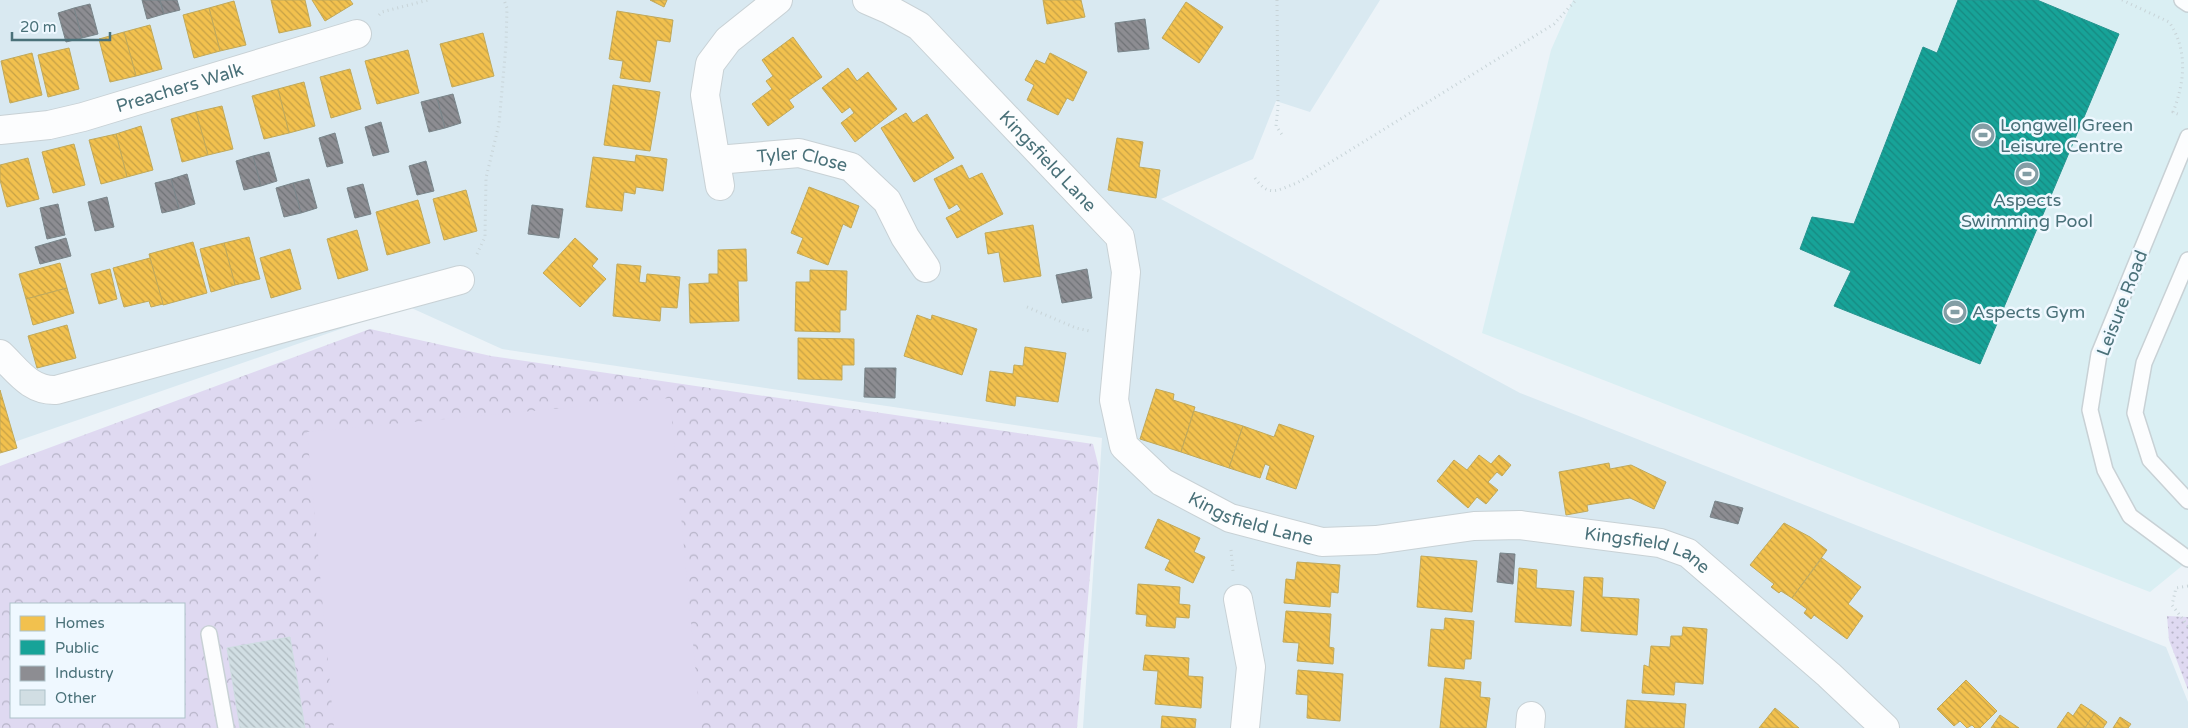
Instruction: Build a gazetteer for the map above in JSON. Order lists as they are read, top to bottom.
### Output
{
  "streets": {
    "street": ["Preachers Walk", "Kingsfield Lane", "Tyler Close"],
    "lane": ["Leisure Road"]
  },
  "places": {
    "sports": ["Longwell Green Leisure Centre", "Aspects Swimming Pool", "Aspects Gym"]
  },
  "legend": [
    "Homes",
    "Public",
    "Industry",
    "Other"
  ],
  "scale_bar": "20 m"
}
